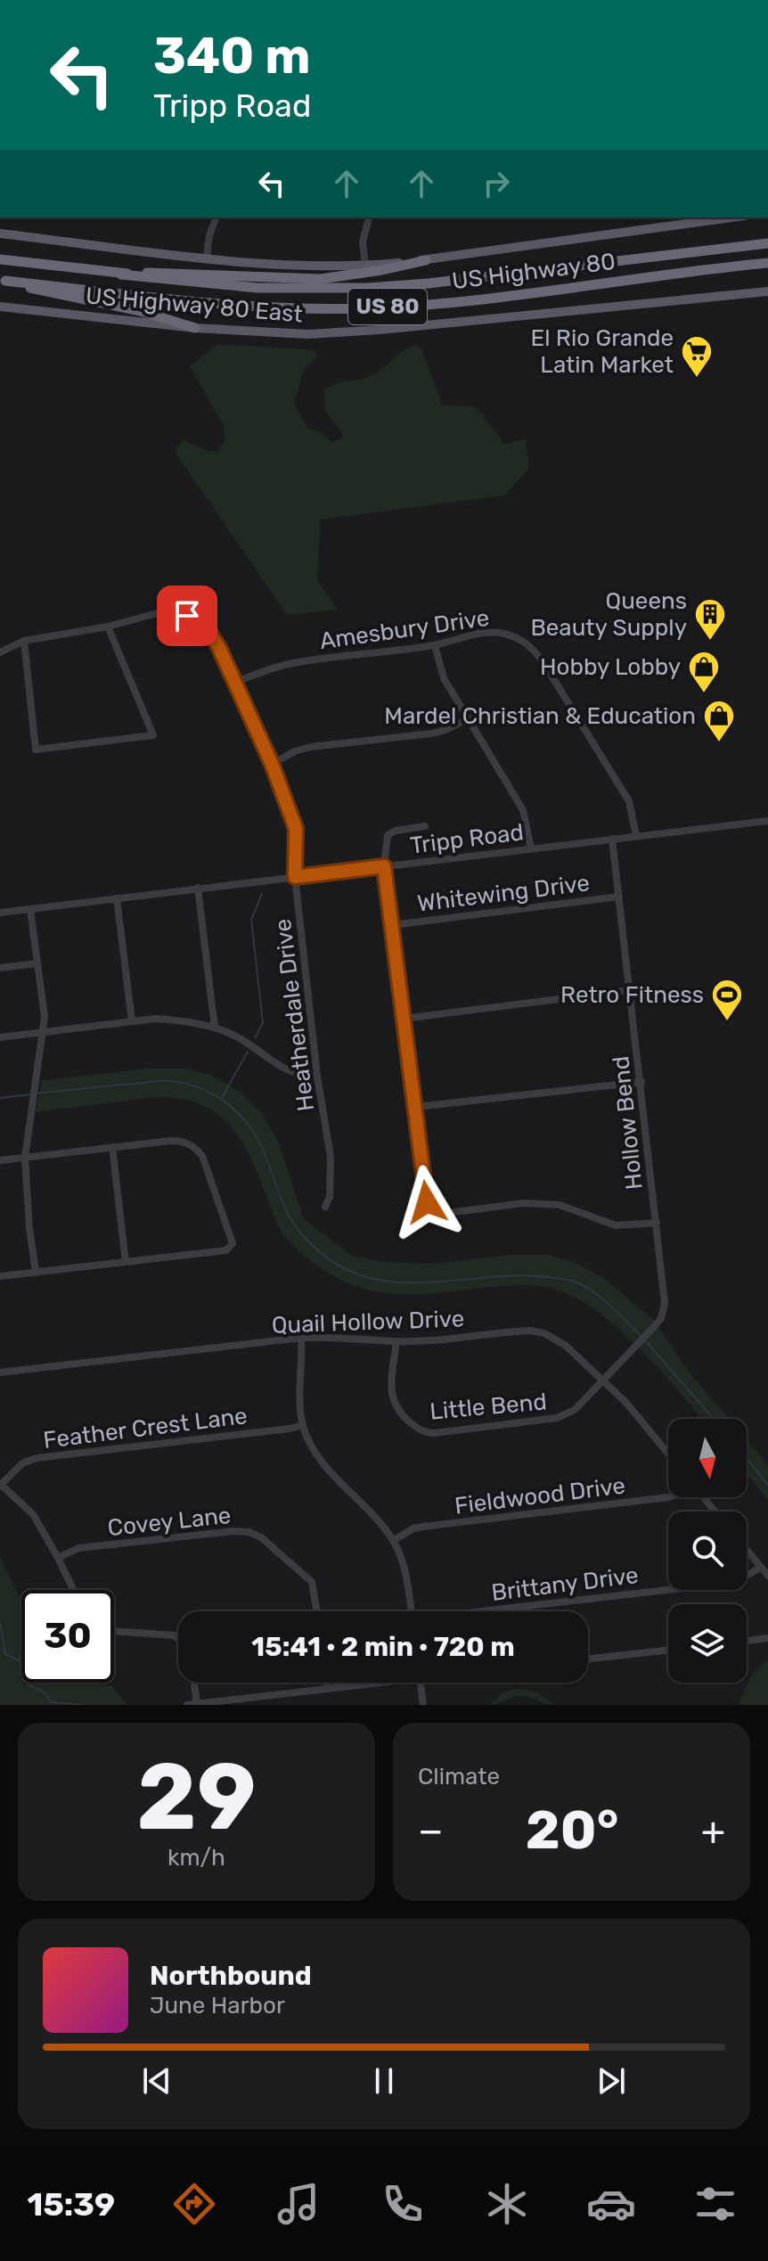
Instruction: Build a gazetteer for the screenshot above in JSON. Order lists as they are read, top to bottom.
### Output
{
  "streets": {
    "highway": ["US Highway 80", "US 80"],
    "main road": ["US Highway 80 East"],
    "street": [
      "Amesbury Drive",
      "Tripp Road",
      "Whitewing Drive",
      "Heatherdale Drive",
      "Hollow Bend",
      "Quail Hollow Drive",
      "Little Bend",
      "Feather Crest Lane",
      "Fieldwood Drive",
      "Covey Lane",
      "Brittany Drive"
    ]
  },
  "crossings": [
    ["US Highway 80", "US 80"],
    ["Amesbury Drive", "Tripp Road"],
    ["Amesbury Drive", "Heatherdale Drive"],
    ["Tripp Road", "Heatherdale Drive"],
    ["Tripp Road", "Hollow Bend"],
    ["Whitewing Drive", "Hollow Bend"],
    ["Hollow Bend", "Quail Hollow Drive"],
    ["Hollow Bend", "Little Bend"],
    ["Quail Hollow Drive", "Little Bend"]
  ],
  "places": {
    "supermarket": ["El Rio Grande Latin Market"],
    "building": ["Queens Beauty Supply"],
    "shop": ["Hobby Lobby", "Mardel Christian & Education"],
    "sports": ["Retro Fitness"]
  },
  "north": "bottom",
  "page": {
    "turn": ["340 m", "Tripp Road"],
    "limit": "30",
    "trip": "15:41 · 2 min · 720 m",
    "tile": [
      ["29", "km/h"],
      "Climate"
    ],
    "heat": ["−", "20°", "+"],
    "song": ["Northbound", "June Harbor"],
    "tabs": "15:39"
  }
}
